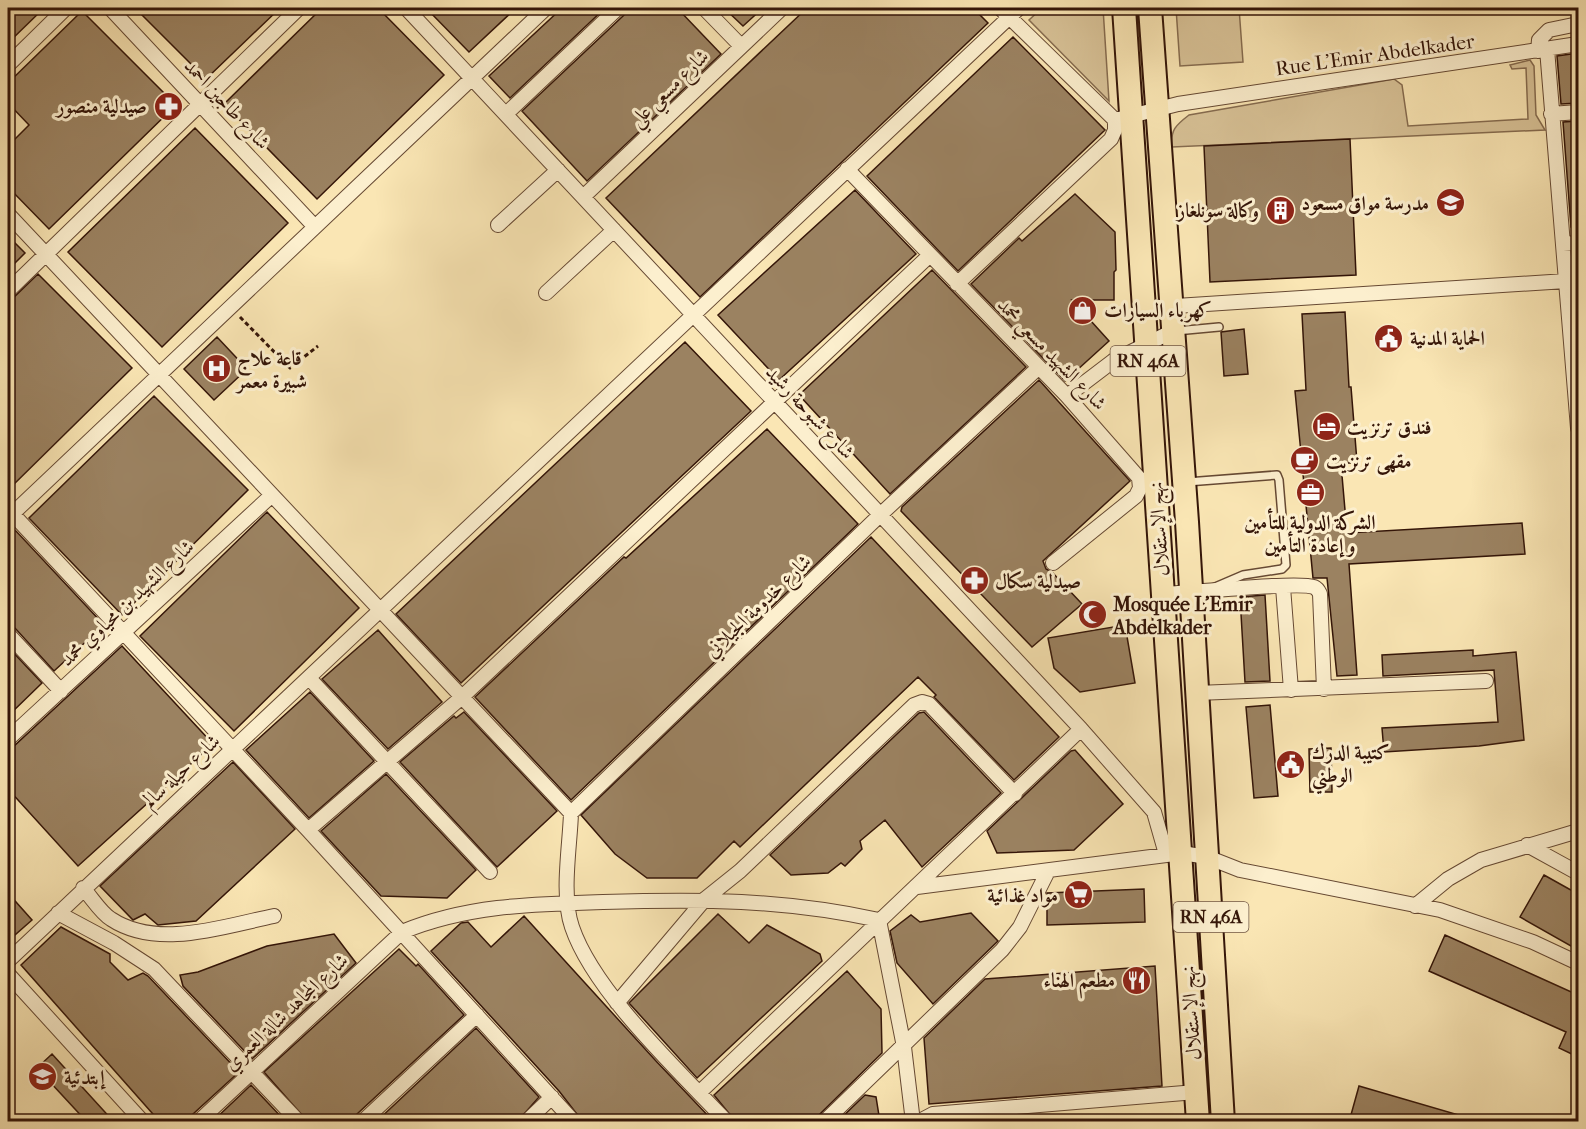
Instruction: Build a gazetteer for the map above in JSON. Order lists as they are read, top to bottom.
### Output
{
  "streets": {
    "main road": ["RN 46A", "نهج الإستقلال"],
    "street": [
      "Rue L'Emir Abdelkader",
      "شارع مسعي علي",
      "شارع طاجين احمد",
      "شارع الشهيد مسعي محمد",
      "شارع شبوحة رشيد",
      "شارع الشهيد بن محياوي محمد",
      "شارع خدومة الجيلاني",
      "شارع حيلة سالم",
      "شارع المجاهد شالة العمري"
    ]
  },
  "crossings": [
    ["Rue L'Emir Abdelkader", "نهج الإستقلال"],
    ["شارع مسعي علي", "شارع شبوحة رشيد"],
    ["شارع الشهيد مسعي محمد", "شارع خدومة الجيلاني"],
    ["شارع الشهيد مسعي محمد", "شارع حيلة سالم"],
    ["شارع شبوحة رشيد", "نهج الإستقلال"],
    ["شارع شبوحة رشيد", "شارع خدومة الجيلاني"],
    ["شارع شبوحة رشيد", "شارع حيلة سالم"]
  ],
  "places": {
    "pharmacy": ["صيدلية منصور", "صيدلية سكال"],
    "school or university": ["مدرسة مواق مسعود", "إبتدئية"],
    "building": ["وكالة سونلغاز"],
    "shop": ["كهرباء السيارات"],
    "public building": ["الحماية المدنية", "كتيبة الدرك الوطني"],
    "hospital": ["قاعة علاج شبيرة معمر"],
    "hotel": ["فندق ترنزيت"],
    "cafe": ["مقهى ترنزيت"],
    "office": ["الشركة الدولية للتأمين و إعادة التأمين"],
    "mosque": ["Mosquée L'Emir Abdelkader"],
    "supermarket": ["مواد غذائية"],
    "restaurant": ["مطعم الهناء"]
  }
}
